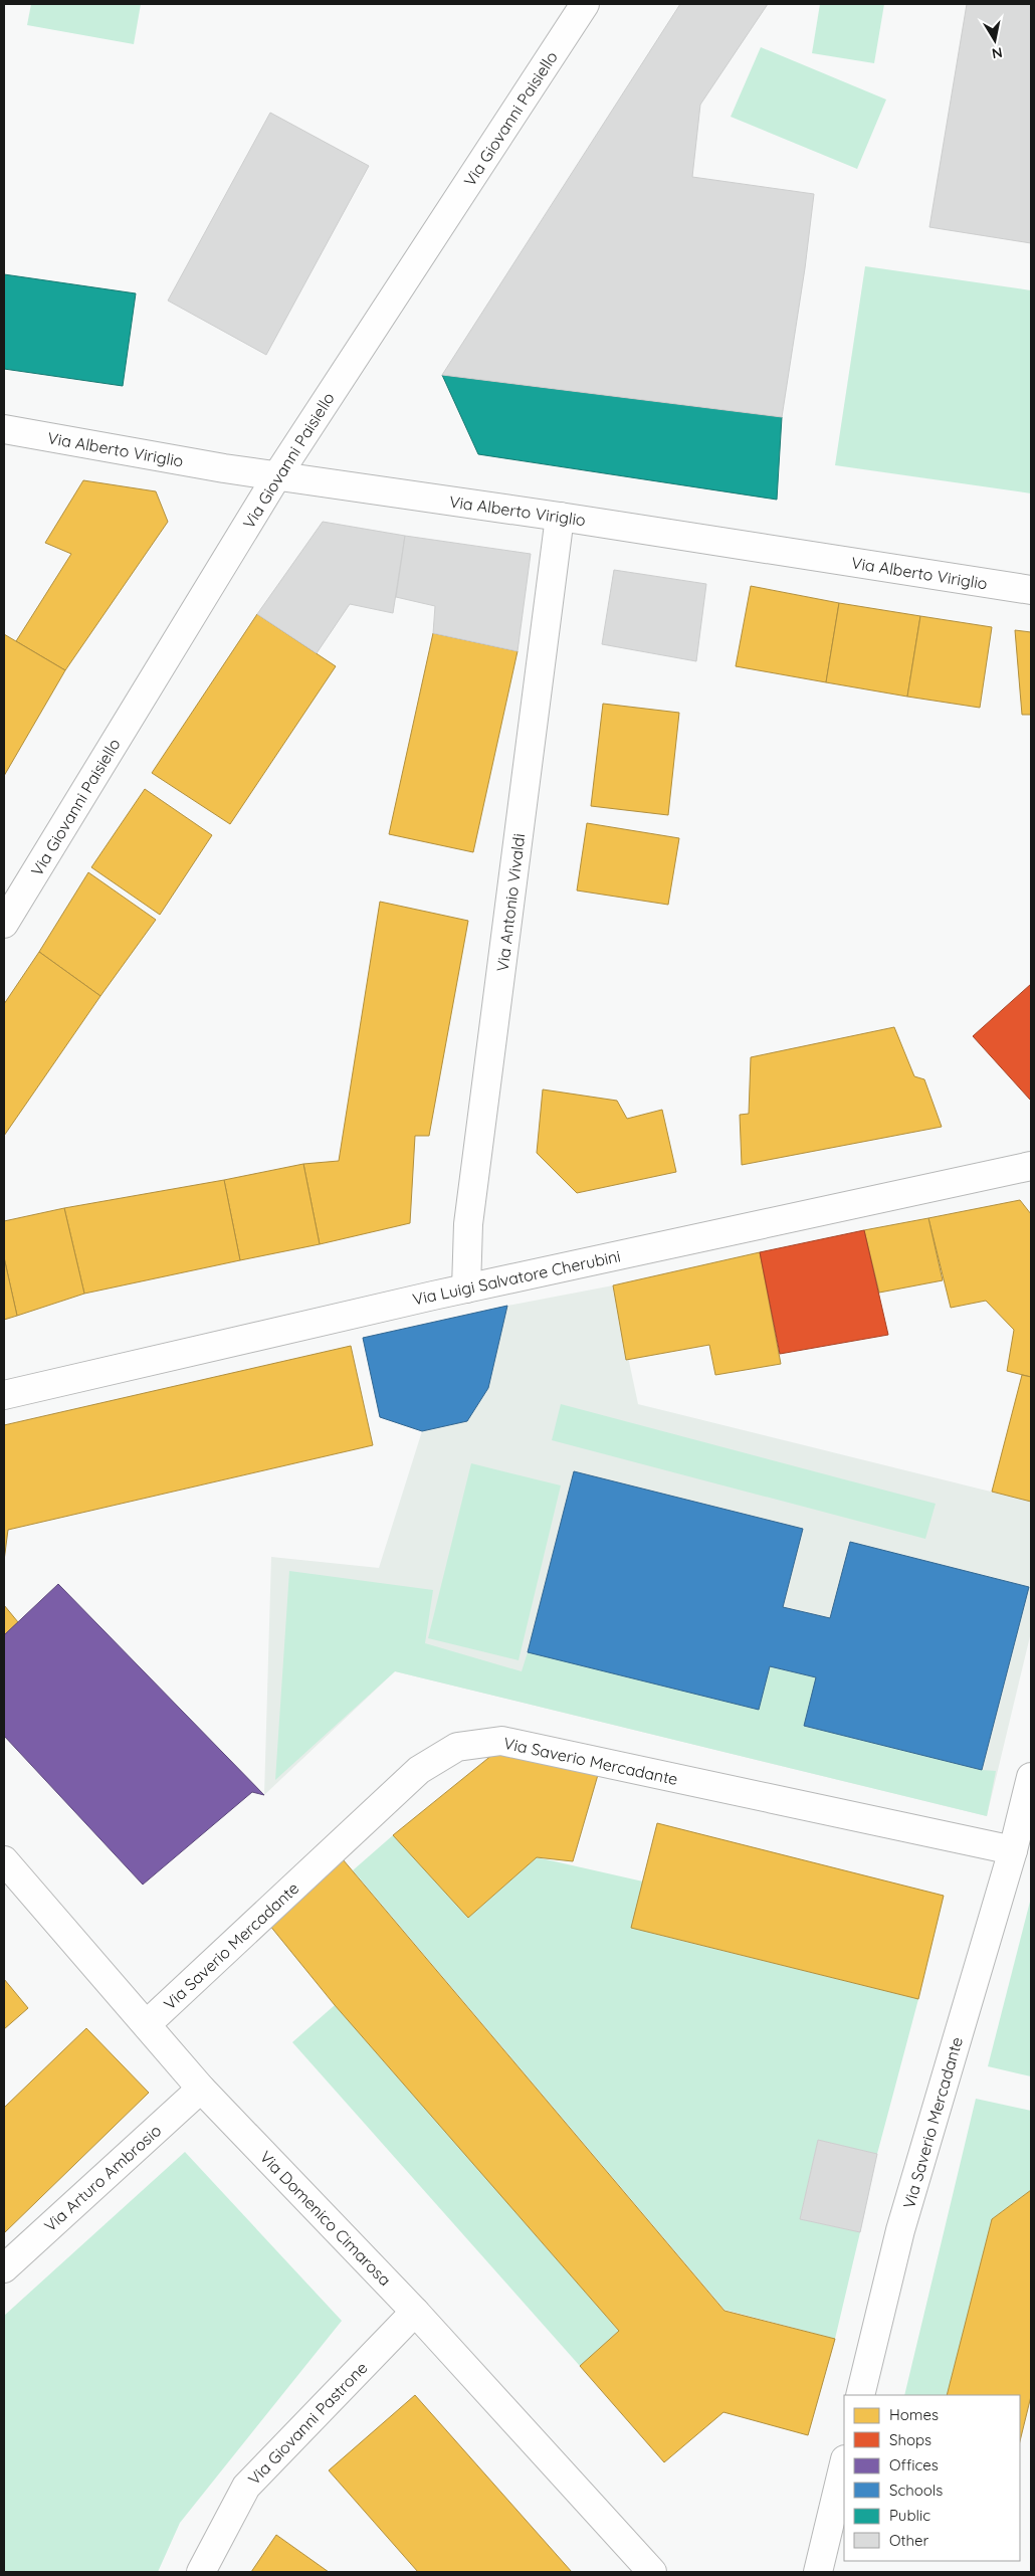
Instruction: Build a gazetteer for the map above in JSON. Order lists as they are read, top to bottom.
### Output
{
  "streets": {
    "street": [
      "Via Giovanni Paisiello",
      "Via Alberto Viriglio",
      "Via Antonio Vivaldi",
      "Via Luigi Salvatore Cherubini",
      "Via Saverio Mercadante",
      "Via Arturo Ambrosio",
      "Via Domenico Cimarosa",
      "Via Giovanni Pastrone"
    ]
  },
  "crossings": [
    ["Via Giovanni Paisiello", "Via Alberto Viriglio"],
    ["Via Alberto Viriglio", "Via Antonio Vivaldi"],
    ["Via Antonio Vivaldi", "Via Luigi Salvatore Cherubini"],
    ["Via Saverio Mercadante", "Via Domenico Cimarosa"],
    ["Via Arturo Ambrosio", "Via Domenico Cimarosa"],
    ["Via Domenico Cimarosa", "Via Giovanni Pastrone"]
  ],
  "legend": [
    "Homes",
    "Shops",
    "Offices",
    "Schools",
    "Public",
    "Other"
  ],
  "north": "bottom"
}
